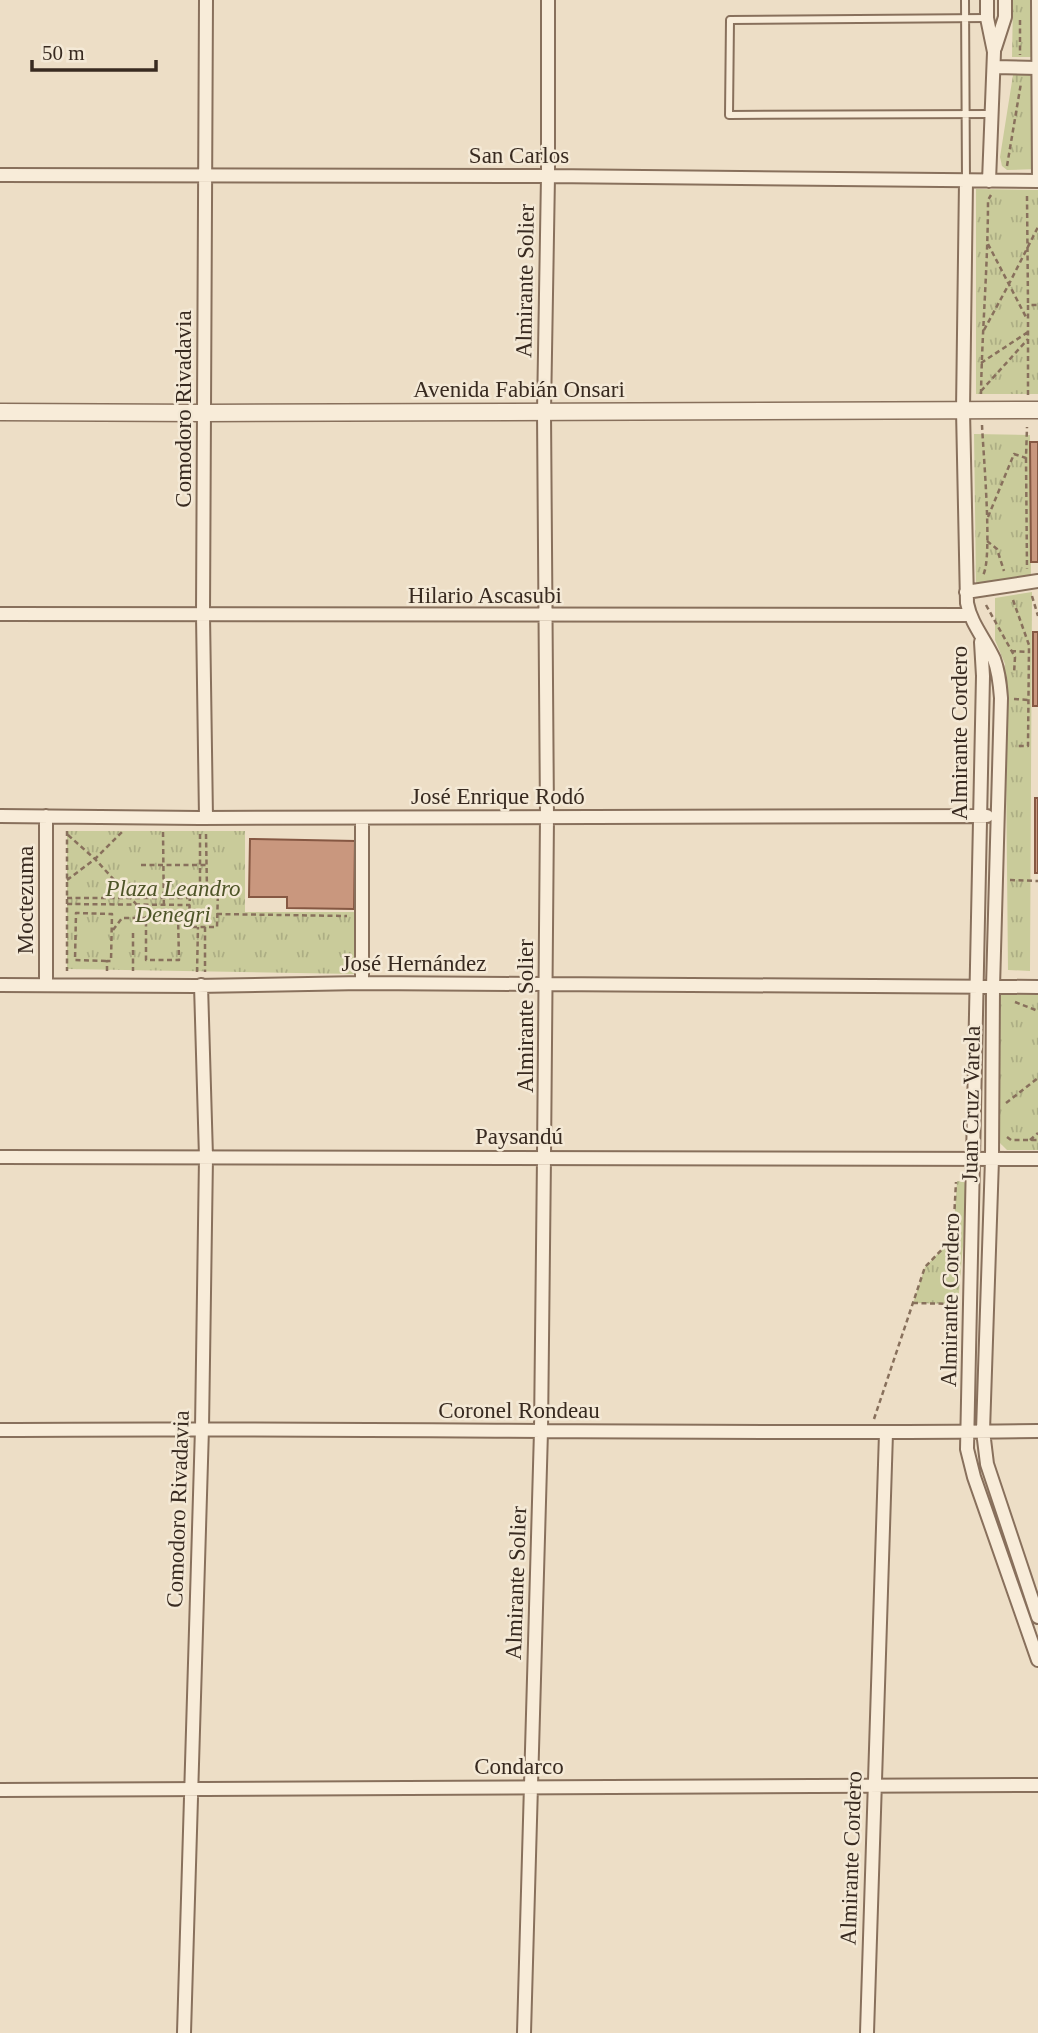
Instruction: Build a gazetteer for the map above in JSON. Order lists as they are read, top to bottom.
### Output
{
  "streets": {
    "street": [
      "San Carlos",
      "Almirante Solier",
      "Avenida Fabián Onsari",
      "Comodoro Rivadavia",
      "Hilario Ascasubi",
      "Almirante Cordero",
      "José Enrique Rodó",
      "Moctezuma",
      "José Hernández",
      "Juan Cruz Varela",
      "Paysandú",
      "Coronel Rondeau",
      "Condarco"
    ]
  },
  "crossings": [
    ["San Carlos", "Almirante Solier"],
    ["San Carlos", "Comodoro Rivadavia"],
    ["Almirante Solier", "Avenida Fabián Onsari"],
    ["Almirante Solier", "Hilario Ascasubi"],
    ["Almirante Solier", "José Enrique Rodó"],
    ["Almirante Solier", "José Hernández"],
    ["Almirante Solier", "Paysandú"],
    ["Almirante Solier", "Coronel Rondeau"],
    ["Almirante Solier", "Condarco"],
    ["Avenida Fabián Onsari", "Comodoro Rivadavia"],
    ["Comodoro Rivadavia", "Hilario Ascasubi"],
    ["Comodoro Rivadavia", "José Enrique Rodó"],
    ["Comodoro Rivadavia", "José Hernández"],
    ["Comodoro Rivadavia", "Paysandú"],
    ["Comodoro Rivadavia", "Coronel Rondeau"],
    ["Comodoro Rivadavia", "Condarco"],
    ["Hilario Ascasubi", "Juan Cruz Varela"],
    ["Almirante Cordero", "José Enrique Rodó"],
    ["Almirante Cordero", "José Hernández"],
    ["Almirante Cordero", "Juan Cruz Varela"],
    ["Almirante Cordero", "Paysandú"],
    ["Almirante Cordero", "Coronel Rondeau"],
    ["Almirante Cordero", "Condarco"],
    ["José Enrique Rodó", "Moctezuma"],
    ["José Enrique Rodó", "Juan Cruz Varela"],
    ["Moctezuma", "José Hernández"],
    ["José Hernández", "Juan Cruz Varela"],
    ["Juan Cruz Varela", "Paysandú"],
    ["Juan Cruz Varela", "Coronel Rondeau"]
  ],
  "parks": ["Plaza Leandro Denegri"],
  "scale_bar": "50 m"
}
